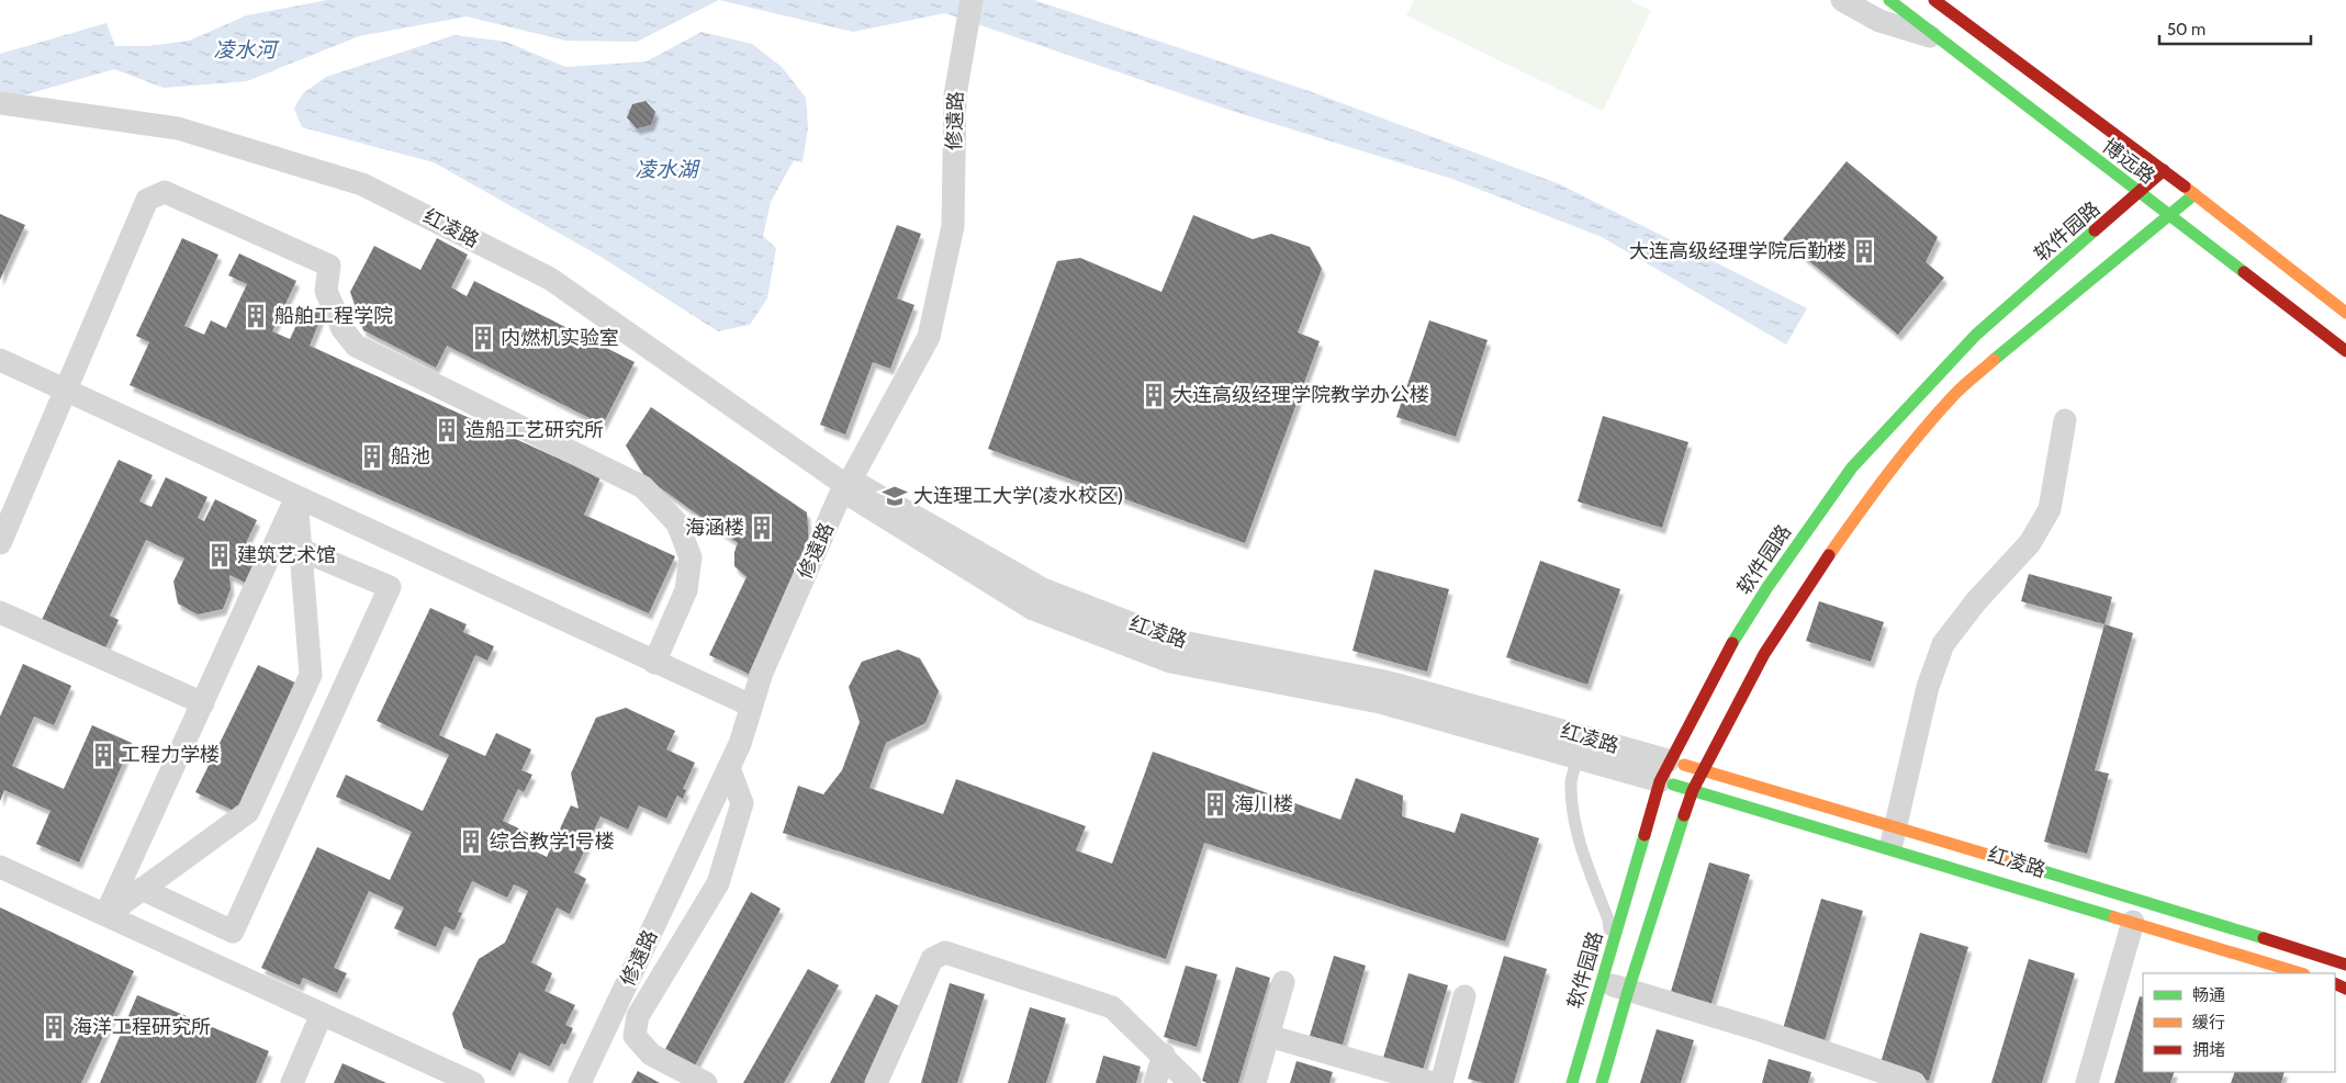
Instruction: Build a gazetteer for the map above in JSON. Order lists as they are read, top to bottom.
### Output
{
  "streets": {
    "main road": ["博远路", "红凌路", "软件园路"],
    "street": ["修遠路"]
  },
  "crossings": [
    ["修遠路", "红凌路"],
    ["博远路", "软件园路"],
    ["红凌路", "软件园路"]
  ],
  "water": ["凌水河", "凌水湖"],
  "places": {
    "building": [
      "大连高级经理学院后勤楼",
      "船舶工程学院",
      "内燃机实验室",
      "大连高级经理学院教学办公楼",
      "造船工艺研究所",
      "船池",
      "海涵楼",
      "建筑艺术馆",
      "工程力学楼",
      "海川楼",
      "综合教学1号楼",
      "海洋工程研究所"
    ],
    "school or university": ["大连理工大学(凌水校区)"]
  },
  "legend": ["畅通", "缓行", "拥堵"],
  "scale_bar": "50 m"
}
